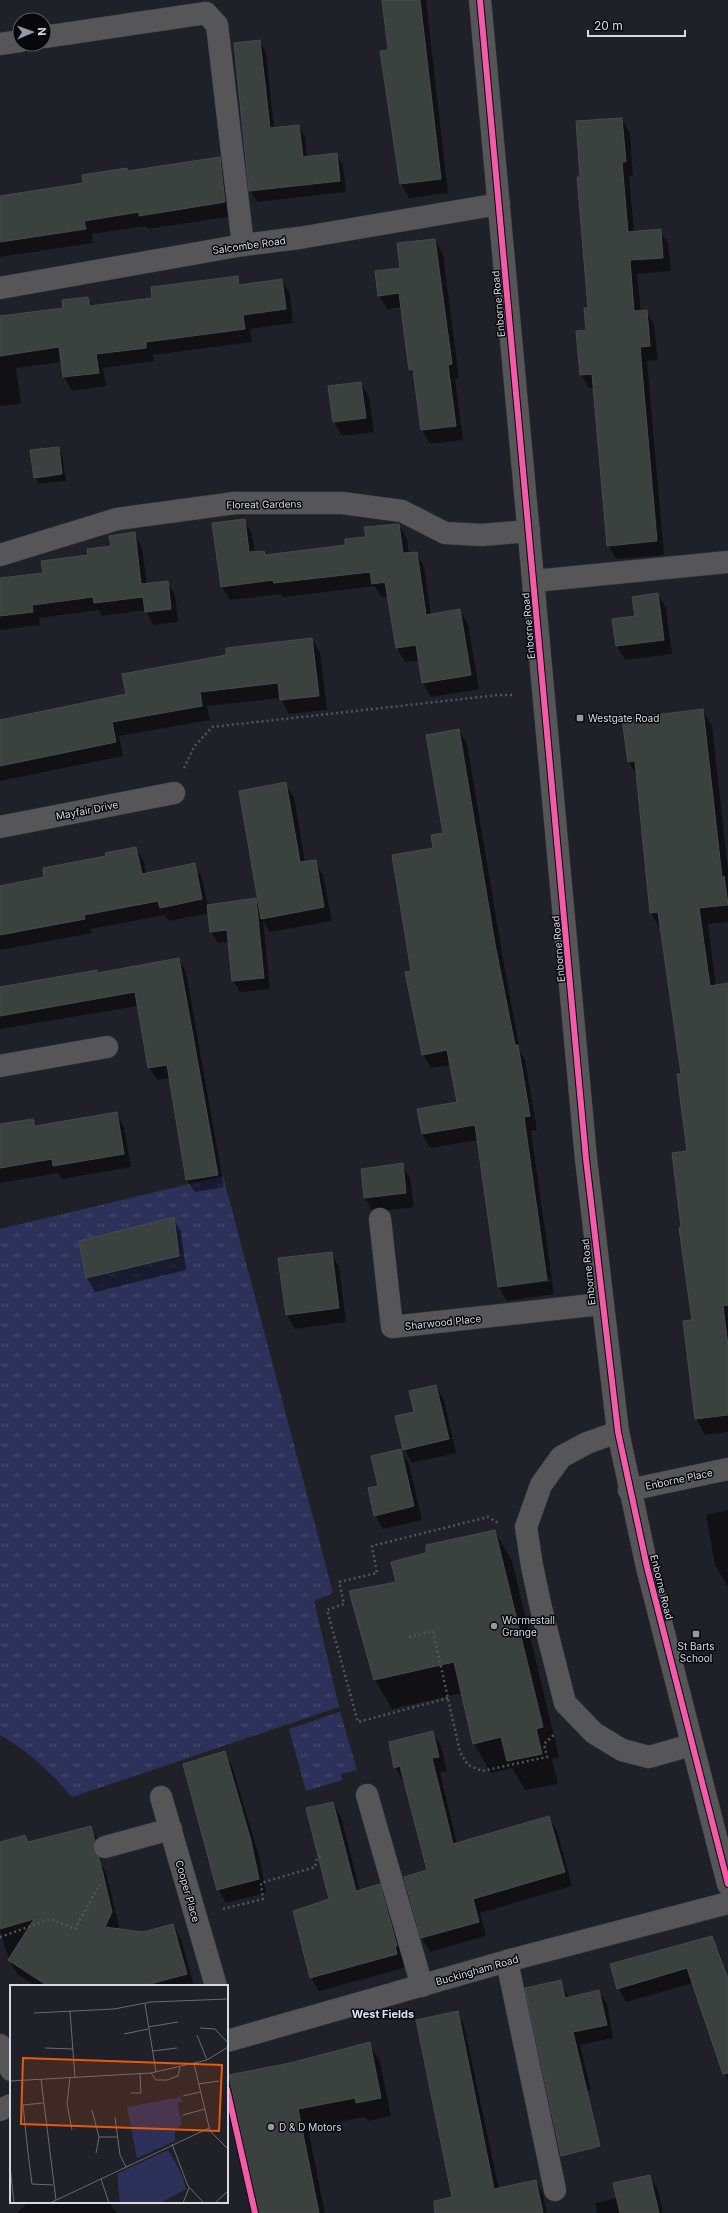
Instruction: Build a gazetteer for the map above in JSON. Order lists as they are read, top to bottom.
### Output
{
  "streets": {
    "street": [
      "Salcombe Road",
      "Enborne Road",
      "Floreat Gardens",
      "Mayfair Drive",
      "Sharwood Place",
      "Enborne Place",
      "Cooper Place",
      "Buckingham Road"
    ]
  },
  "crossings": [
    ["Salcombe Road", "Enborne Road"],
    ["Enborne Road", "Floreat Gardens"],
    ["Enborne Road", "Sharwood Place"],
    ["Enborne Road", "Enborne Place"]
  ],
  "districts": ["West Fields"],
  "places": {
    "transit": ["Westgate Road", "St Barts School"],
    "other": ["Wormestall Grange", "D & D Motors"]
  },
  "scale_bar": "20 m",
  "north": "right"
}
